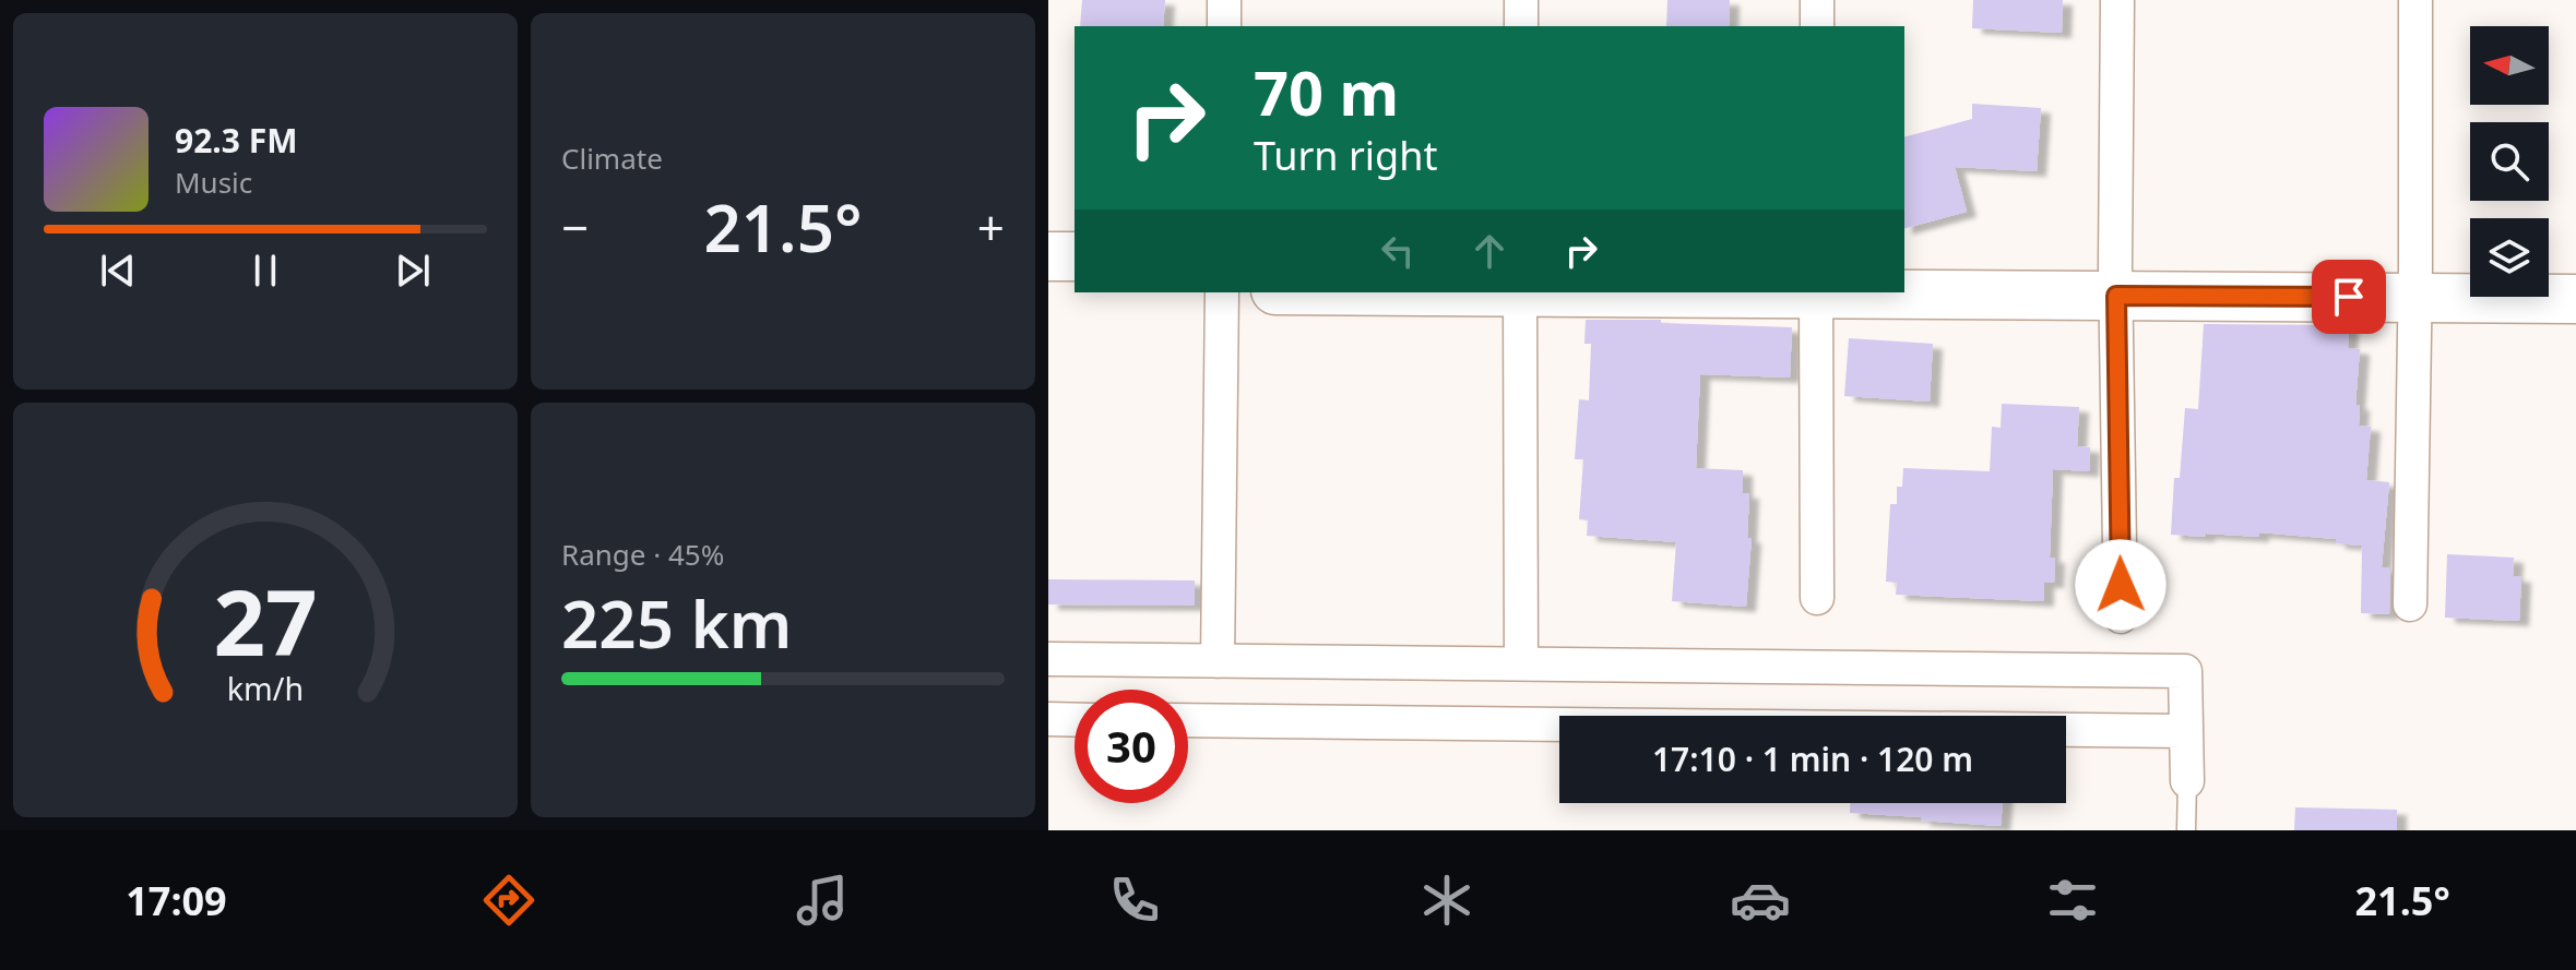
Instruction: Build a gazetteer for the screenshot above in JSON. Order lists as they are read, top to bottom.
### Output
{
  "north": "left",
  "page": {
    "tile": [
      "Climate",
      ["Range · 45%", "225 km"]
    ],
    "turn": ["70 m", "Turn right"],
    "song": ["92.3 FM", "Music"],
    "heat": ["−", "21.5°", "+"],
    "limit": "30",
    "trip": "17:10 · 1 min · 120 m",
    "tabs": ["17:09", "21.5°"],
    "gauge": ["27", "km/h"]
  }
}
